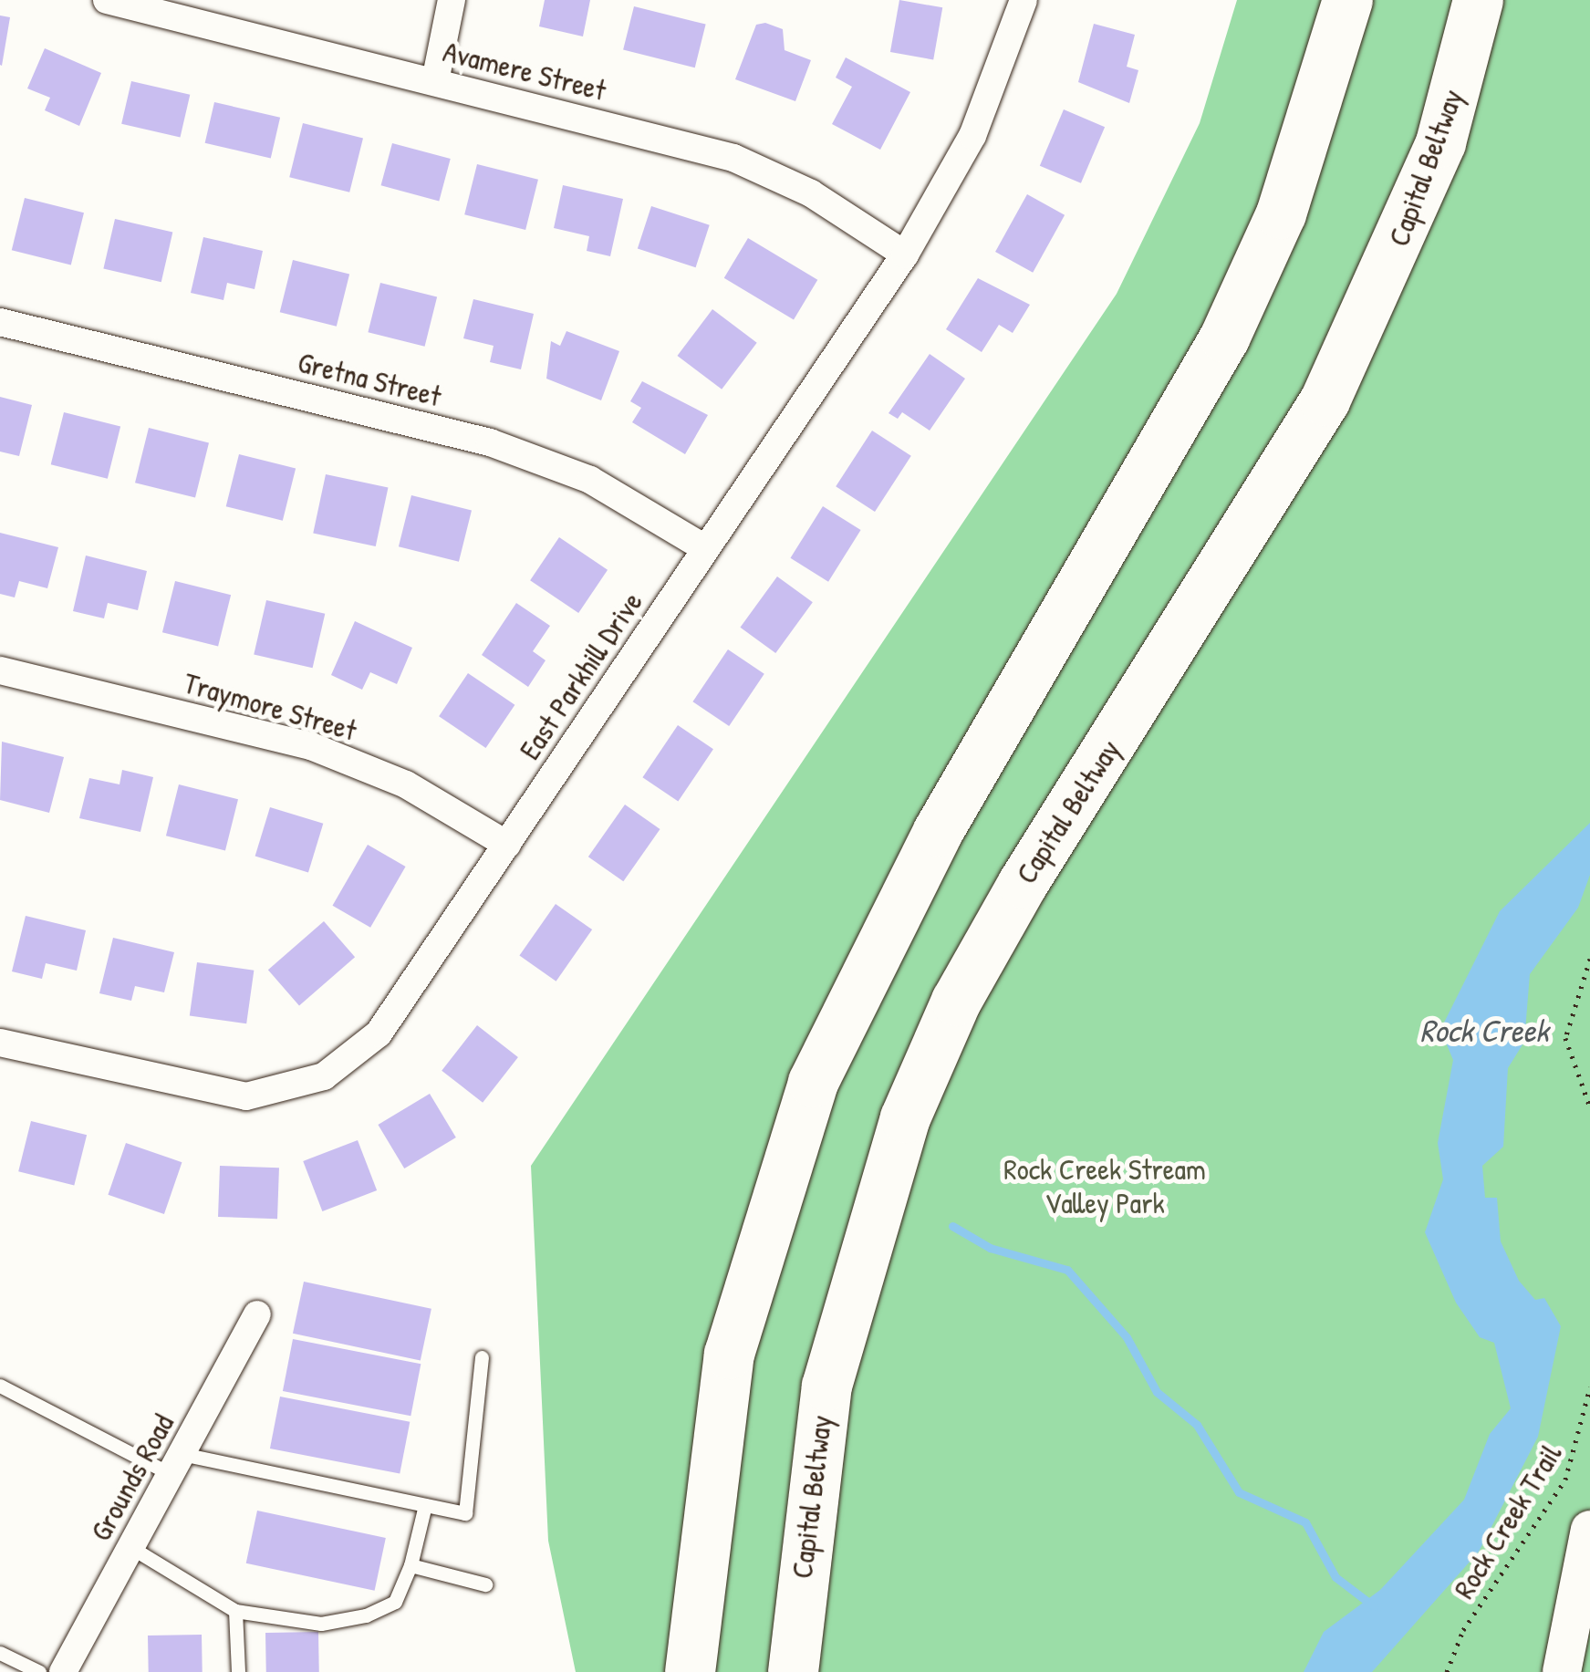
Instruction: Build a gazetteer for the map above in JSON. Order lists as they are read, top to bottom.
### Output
{
  "streets": {
    "highway": ["Capital Beltway"],
    "street": [
      "Avamere Street",
      "Gretna Street",
      "East Parkhill Drive",
      "Traymore Street",
      "Grounds Road"
    ],
    "path": ["Rock Creek Trail"]
  },
  "crossings": [
    ["Avamere Street", "East Parkhill Drive"],
    ["Gretna Street", "East Parkhill Drive"],
    ["East Parkhill Drive", "Traymore Street"]
  ],
  "water": ["Rock Creek"],
  "parks": ["Rock Creek Stream Valley Park"]
}
